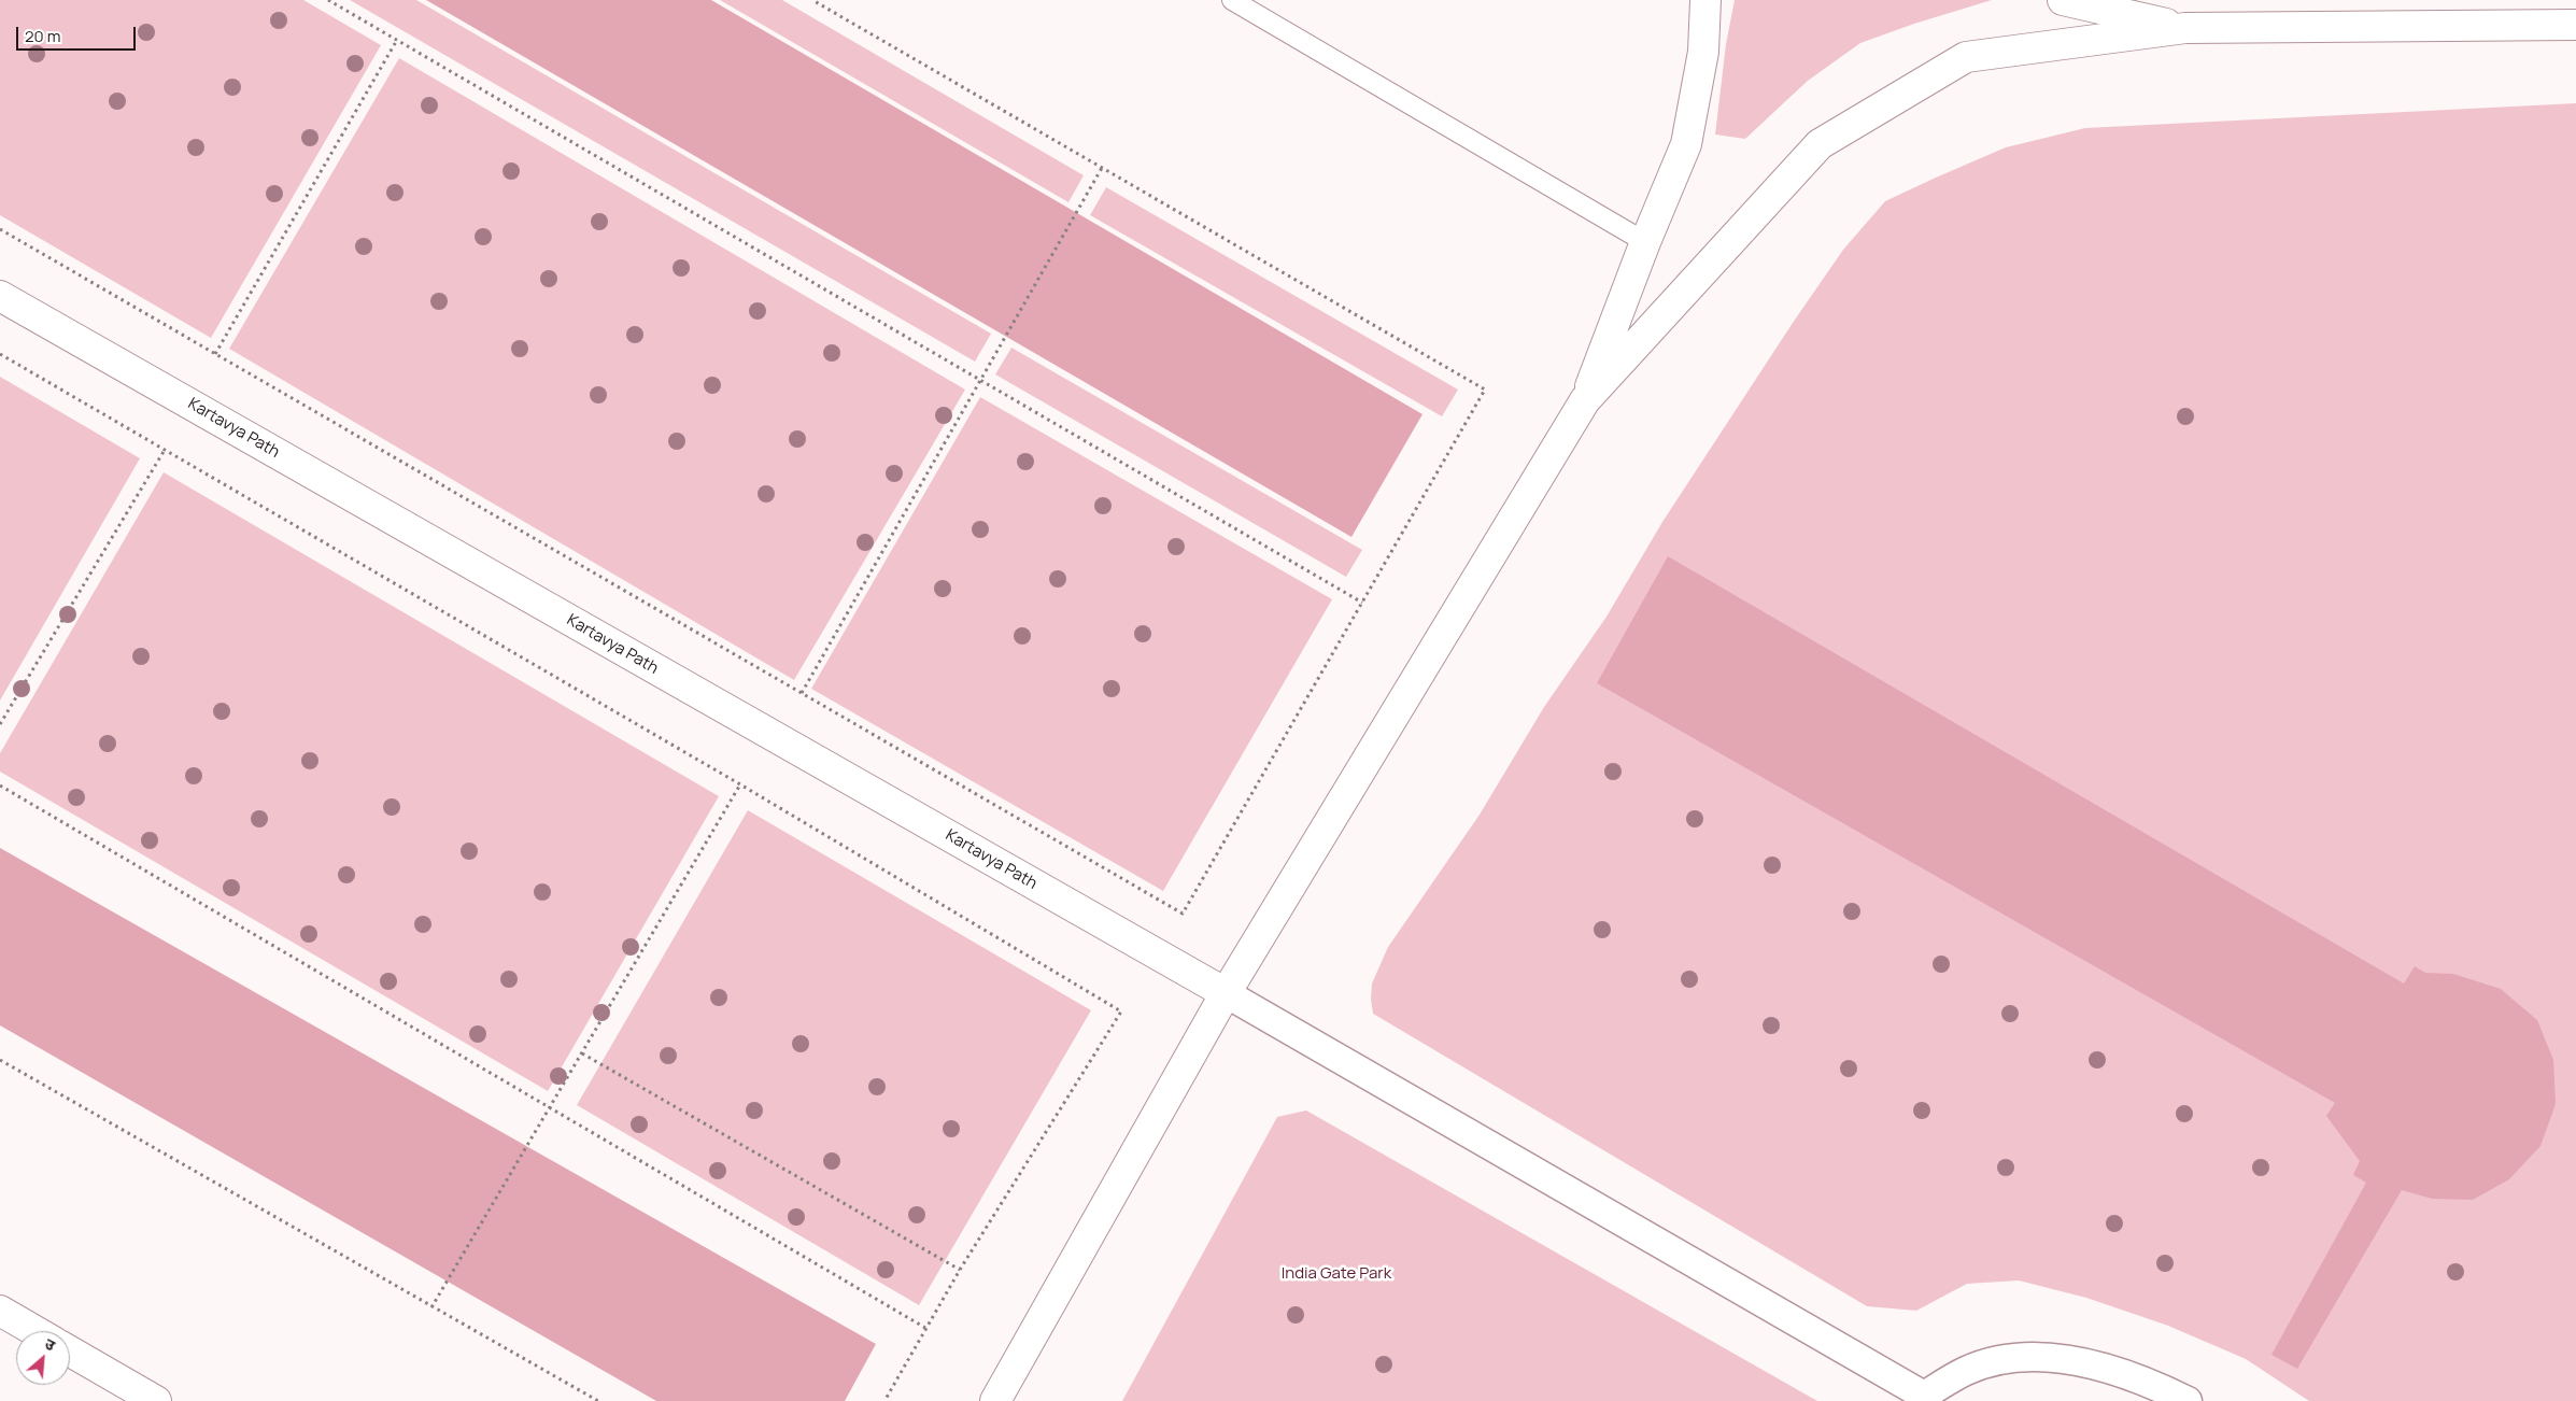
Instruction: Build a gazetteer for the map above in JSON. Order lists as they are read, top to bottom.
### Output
{
  "streets": {
    "main road": ["Kartavya Path"]
  },
  "parks": ["India Gate Park"],
  "scale_bar": "20 m",
  "north": "top right"
}
